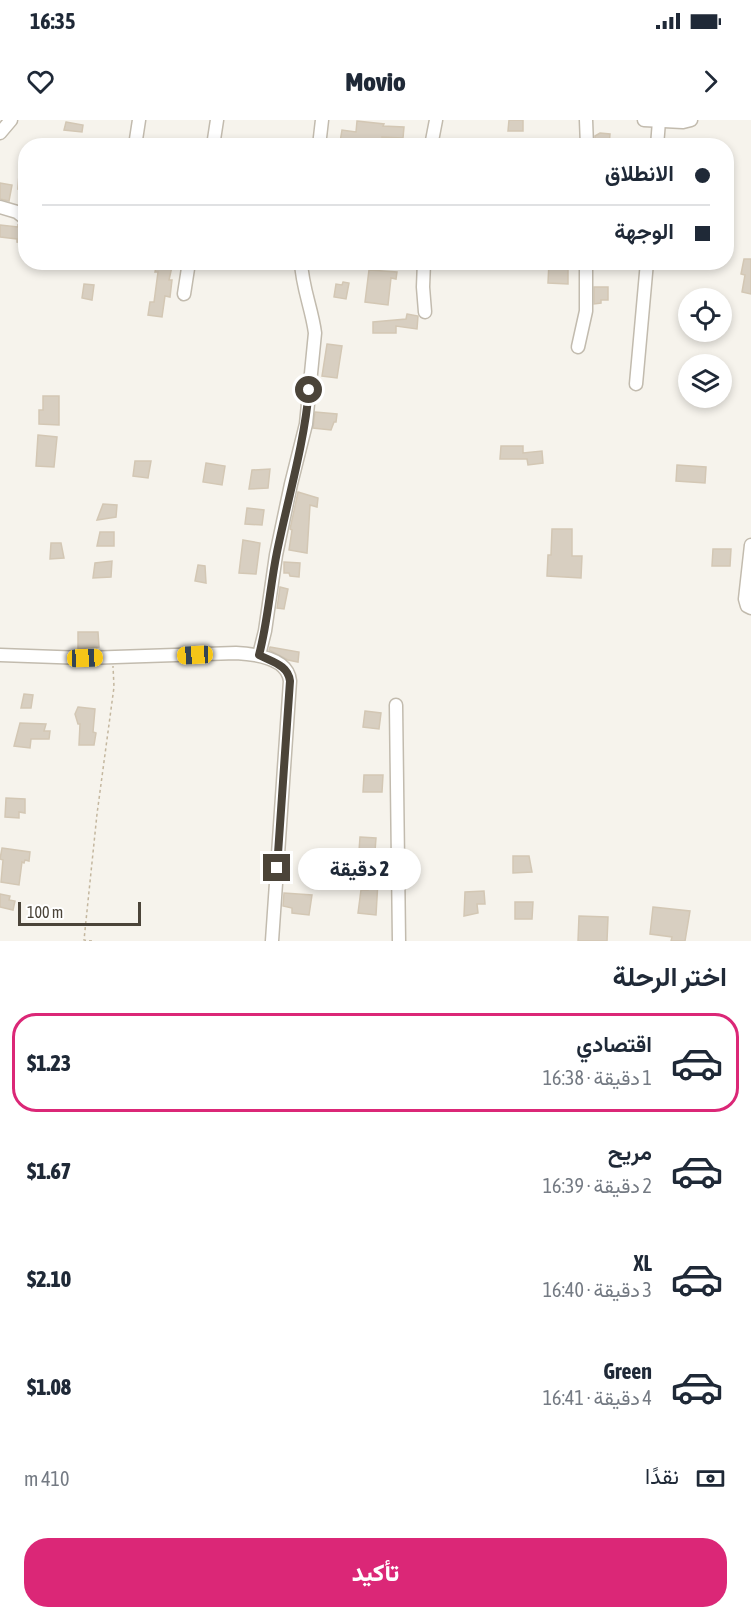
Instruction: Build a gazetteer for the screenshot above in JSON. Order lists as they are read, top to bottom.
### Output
{
  "scale_bar": "100 m",
  "page": {
    "status": "16:35",
    "header": "Movio",
    "banner": ["الانطلاق", "الوجهة"],
    "bubble": "2 دقيقة",
    "scale": "100 m",
    "heading": "اختر الرحلة",
    "list": [
      {
        "name": "اقتصادي",
        "note": "1 دقيقة · 16:38",
        "value": "$1.23"
      },
      {
        "name": "مريح",
        "note": "2 دقيقة · 16:39",
        "value": "$1.67"
      },
      {
        "name": "XL",
        "note": "3 دقيقة · 16:40",
        "value": "$2.10"
      },
      {
        "name": "Green",
        "note": "4 دقيقة · 16:41",
        "value": "$1.08"
      }
    ],
    "pay": ["نقدًا", "410 m"],
    "buttons": "تأكيد"
  }
}
